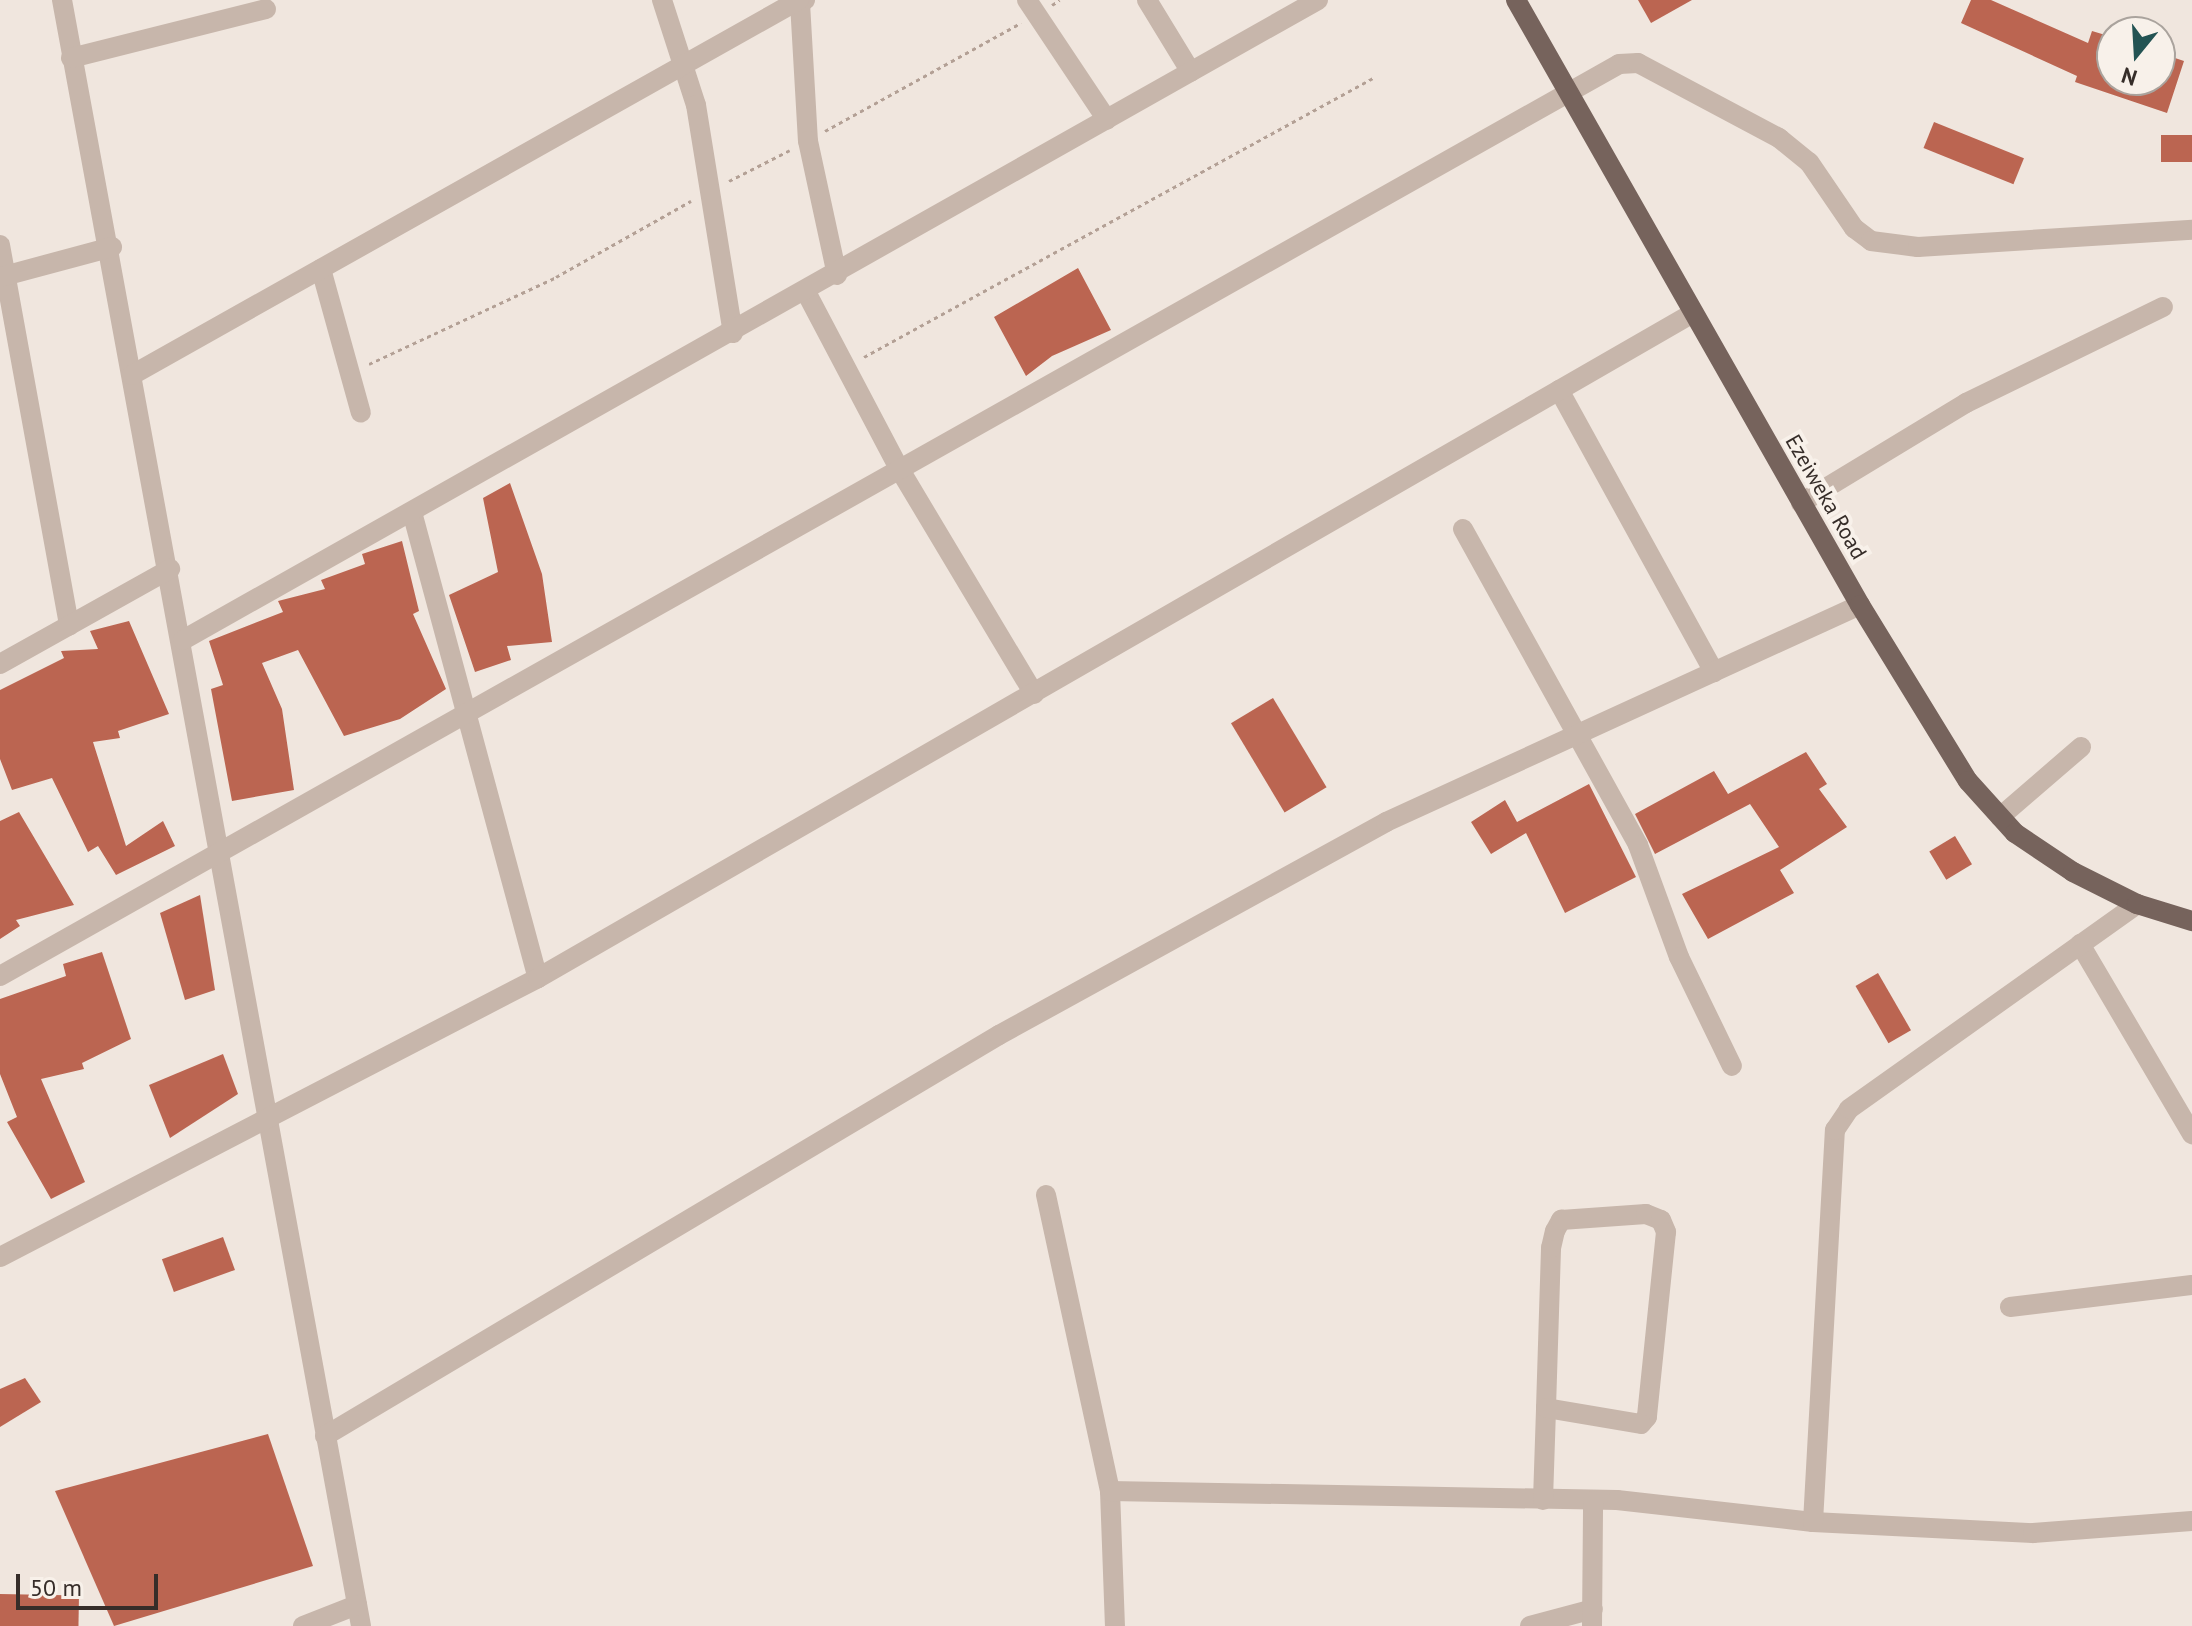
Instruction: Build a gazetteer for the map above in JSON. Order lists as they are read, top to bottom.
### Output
{
  "streets": {
    "main road": ["Ezeiweka Road"]
  },
  "scale_bar": "50 m",
  "north": "bottom"
}
